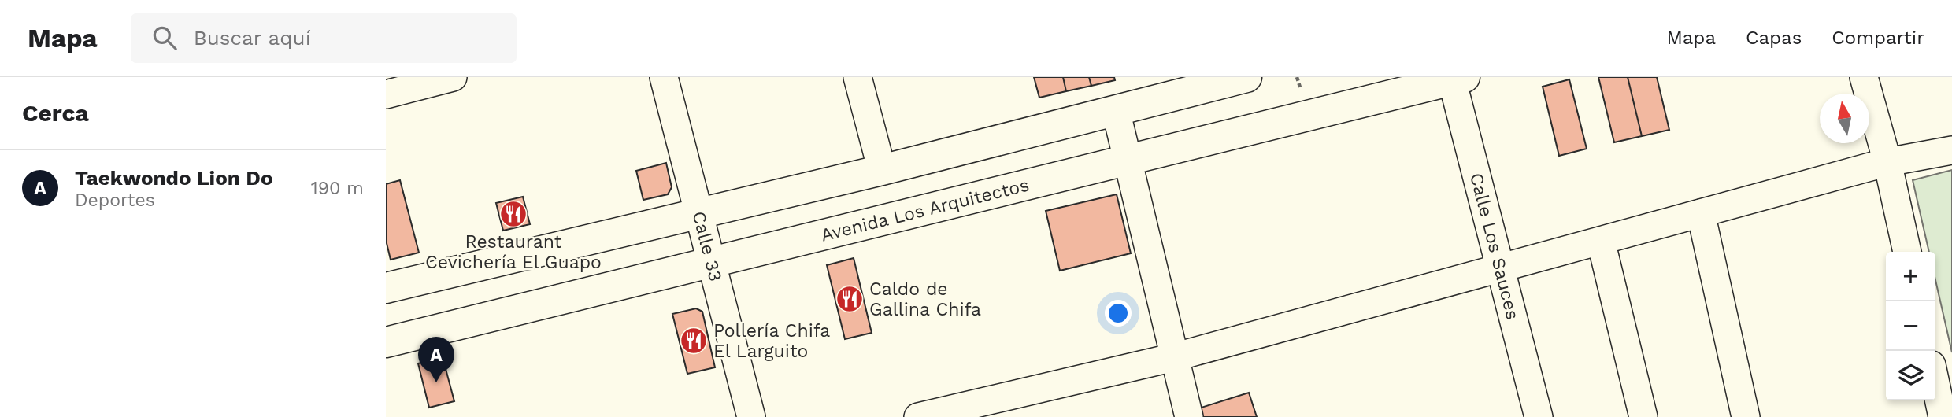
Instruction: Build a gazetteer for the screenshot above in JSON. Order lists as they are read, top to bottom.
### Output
{
  "streets": {
    "main road": ["Avenida Los Arquitectos"],
    "street": ["Calle 33", "Calle Los Sauces"]
  },
  "crossings": [
    ["Avenida Los Arquitectos", "Calle 33"],
    ["Avenida Los Arquitectos", "Calle Los Sauces"]
  ],
  "places": {
    "restaurant": ["Restaurant Cevichería El Guapo", "Caldo de Gallina Chifa", "Pollería Chifa El Larguito"]
  },
  "north": "top",
  "page": {
    "header": "Mapa",
    "search": "Buscar aquí",
    "nav": ["Mapa", "Capas", "Compartir"],
    "heading": "Cerca",
    "list": [
      {
        "mark": "A",
        "name": "Taekwondo Lion Do",
        "note": "Deportes",
        "value": "190 m"
      }
    ],
    "map_buttons": ["+", "−"],
    "pins": "A"
  }
}
